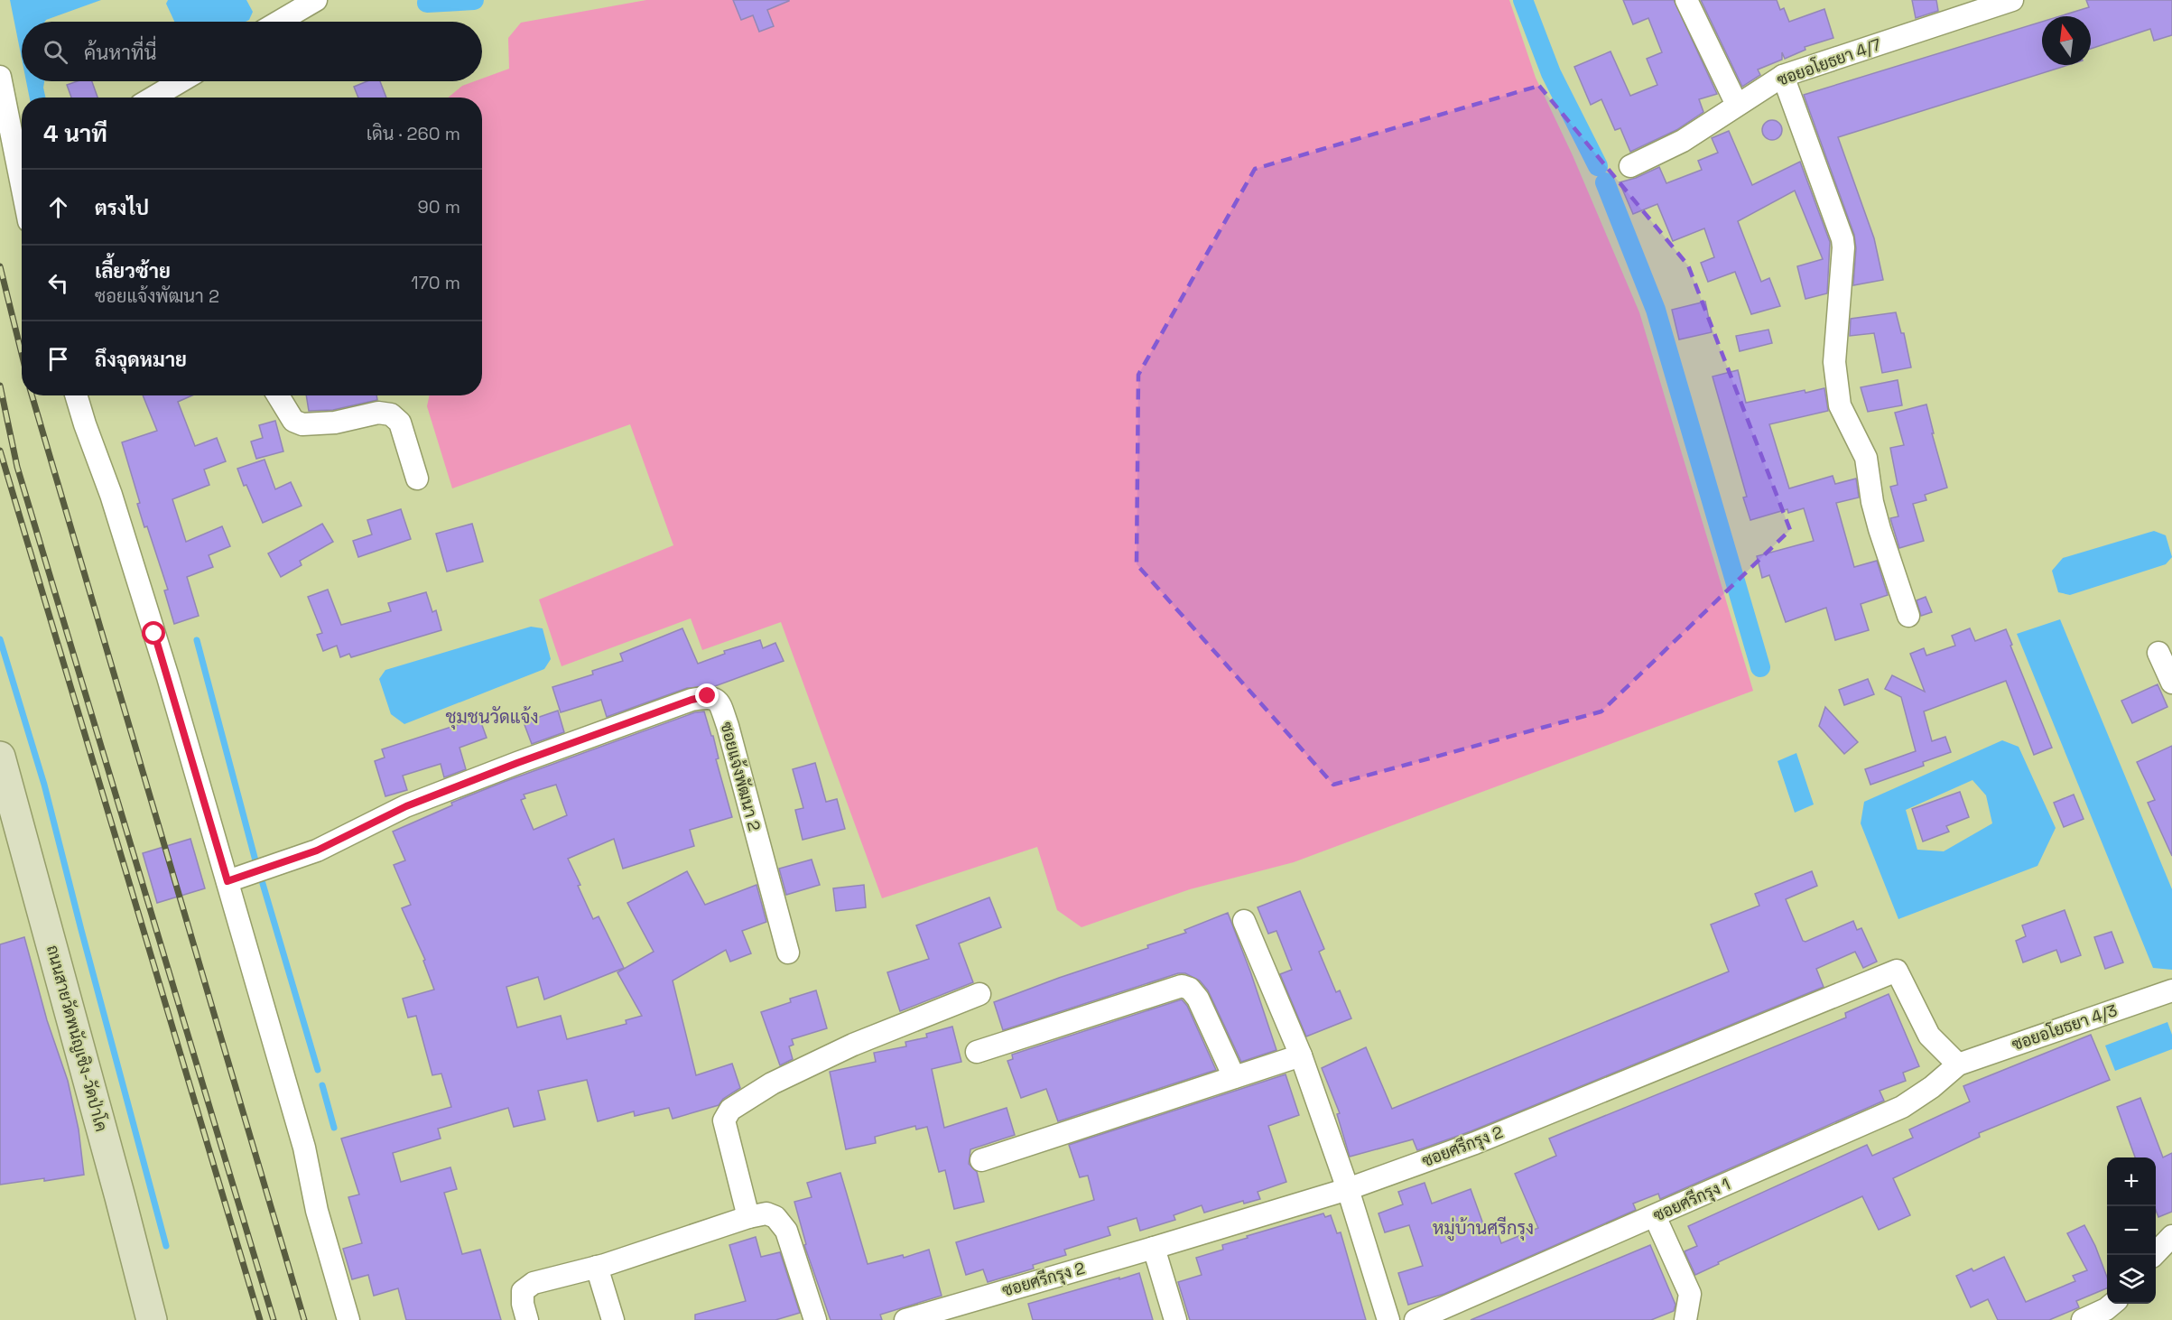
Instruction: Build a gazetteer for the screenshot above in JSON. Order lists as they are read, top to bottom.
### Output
{
  "streets": {
    "main road": ["ถนนสายวัดพนัญเชิง-วัดป่าโค"],
    "street": [
      "ซอยอโยธยา 4/7",
      "ซอยแจ้งพัฒนา 2",
      "ซอยอโยธยา 4/3",
      "ซอยศรีกรุง 2",
      "ซอยศรีกรุง 1"
    ]
  },
  "crossings": [
    ["ซอยอโยธยา 4/3", "ซอยศรีกรุง 2"],
    ["ซอยอโยธยา 4/3", "ซอยศรีกรุง 1"],
    ["ซอยศรีกรุง 2", "ซอยศรีกรุง 1"]
  ],
  "districts": ["ชุมชนวัดแจ้ง", "หมู่บ้านศรีกรุง"],
  "north": "top",
  "page": {
    "search": "ค้นหาที่นี่",
    "heading": ["4 นาที", "เดิน · 260 m"],
    "list": [
      ["ตรงไป", "90 m"],
      ["เลี้ยวซ้าย", "ซอยแจ้งพัฒนา 2", "170 m"],
      "ถึงจุดหมาย"
    ],
    "map_buttons": ["+", "−"]
  }
}
